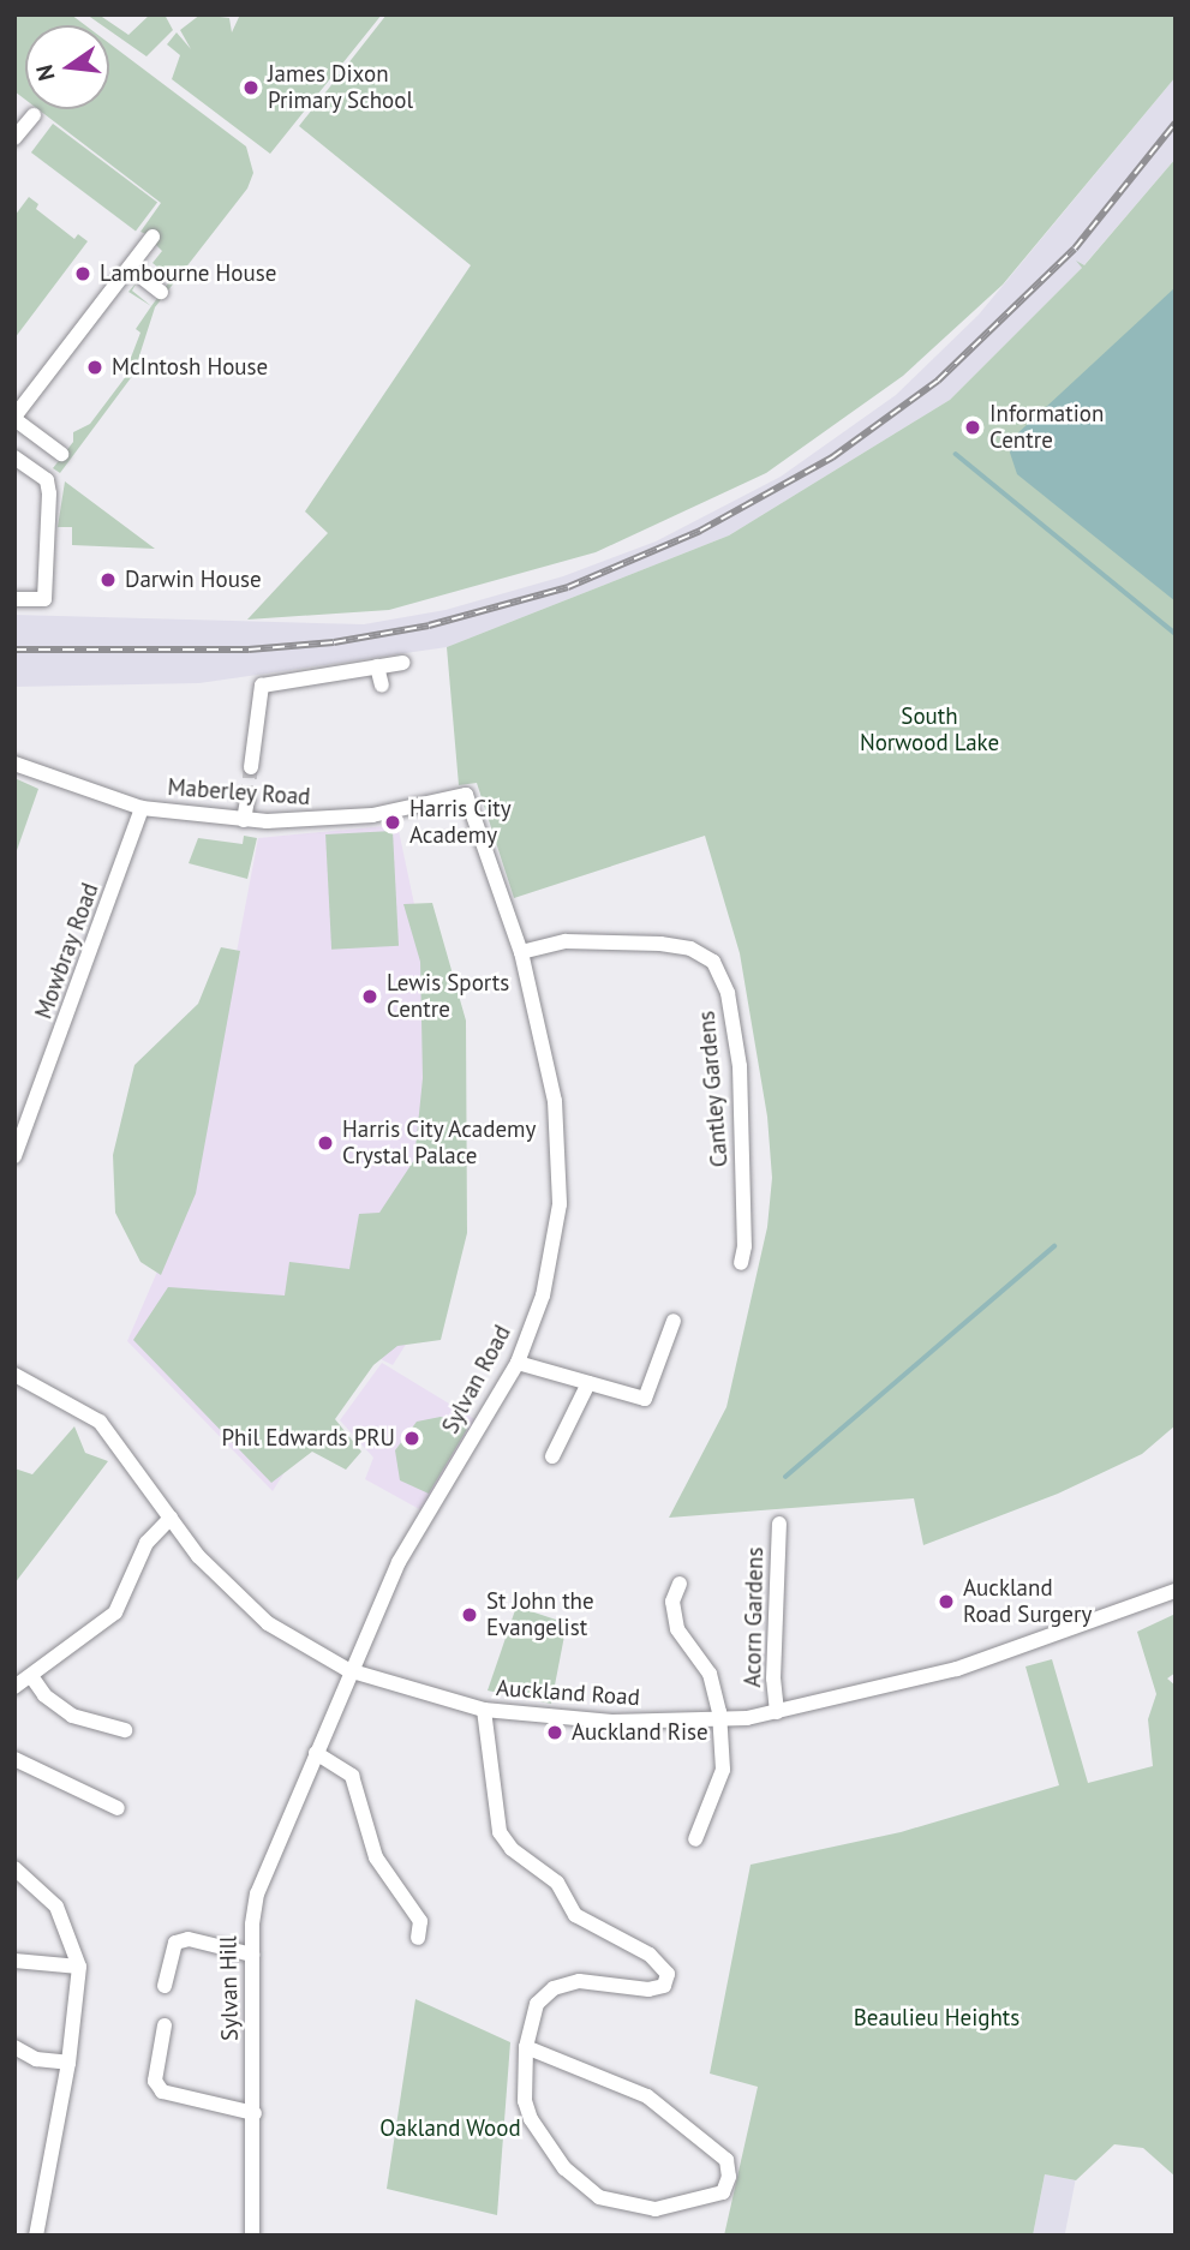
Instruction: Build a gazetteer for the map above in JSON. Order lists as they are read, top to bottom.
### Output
{
  "streets": {
    "street": [
      "Maberley Road",
      "Mowbray Road",
      "Cantley Gardens",
      "Sylvan Road",
      "Acorn Gardens",
      "Auckland Road",
      "Sylvan Hill"
    ]
  },
  "crossings": [
    ["Maberley Road", "Mowbray Road"],
    ["Maberley Road", "Sylvan Road"],
    ["Cantley Gardens", "Sylvan Road"],
    ["Sylvan Road", "Auckland Road"],
    ["Sylvan Road", "Sylvan Hill"],
    ["Acorn Gardens", "Auckland Road"],
    ["Auckland Road", "Sylvan Hill"]
  ],
  "parks": ["South Norwood Lake", "Beaulieu Heights", "Oakland Wood"],
  "places": [
    "James Dixon Primary School",
    "Lambourne House",
    "McIntosh House",
    "Information Centre",
    "Darwin House",
    "Harris City Academy",
    "Lewis Sports Centre",
    "Harris City Academy Crystal Palace",
    "Phil Edwards PRU",
    "Auckland Road Surgery",
    "St John the Evangelist",
    "Auckland Rise"
  ],
  "north": "left"
}
